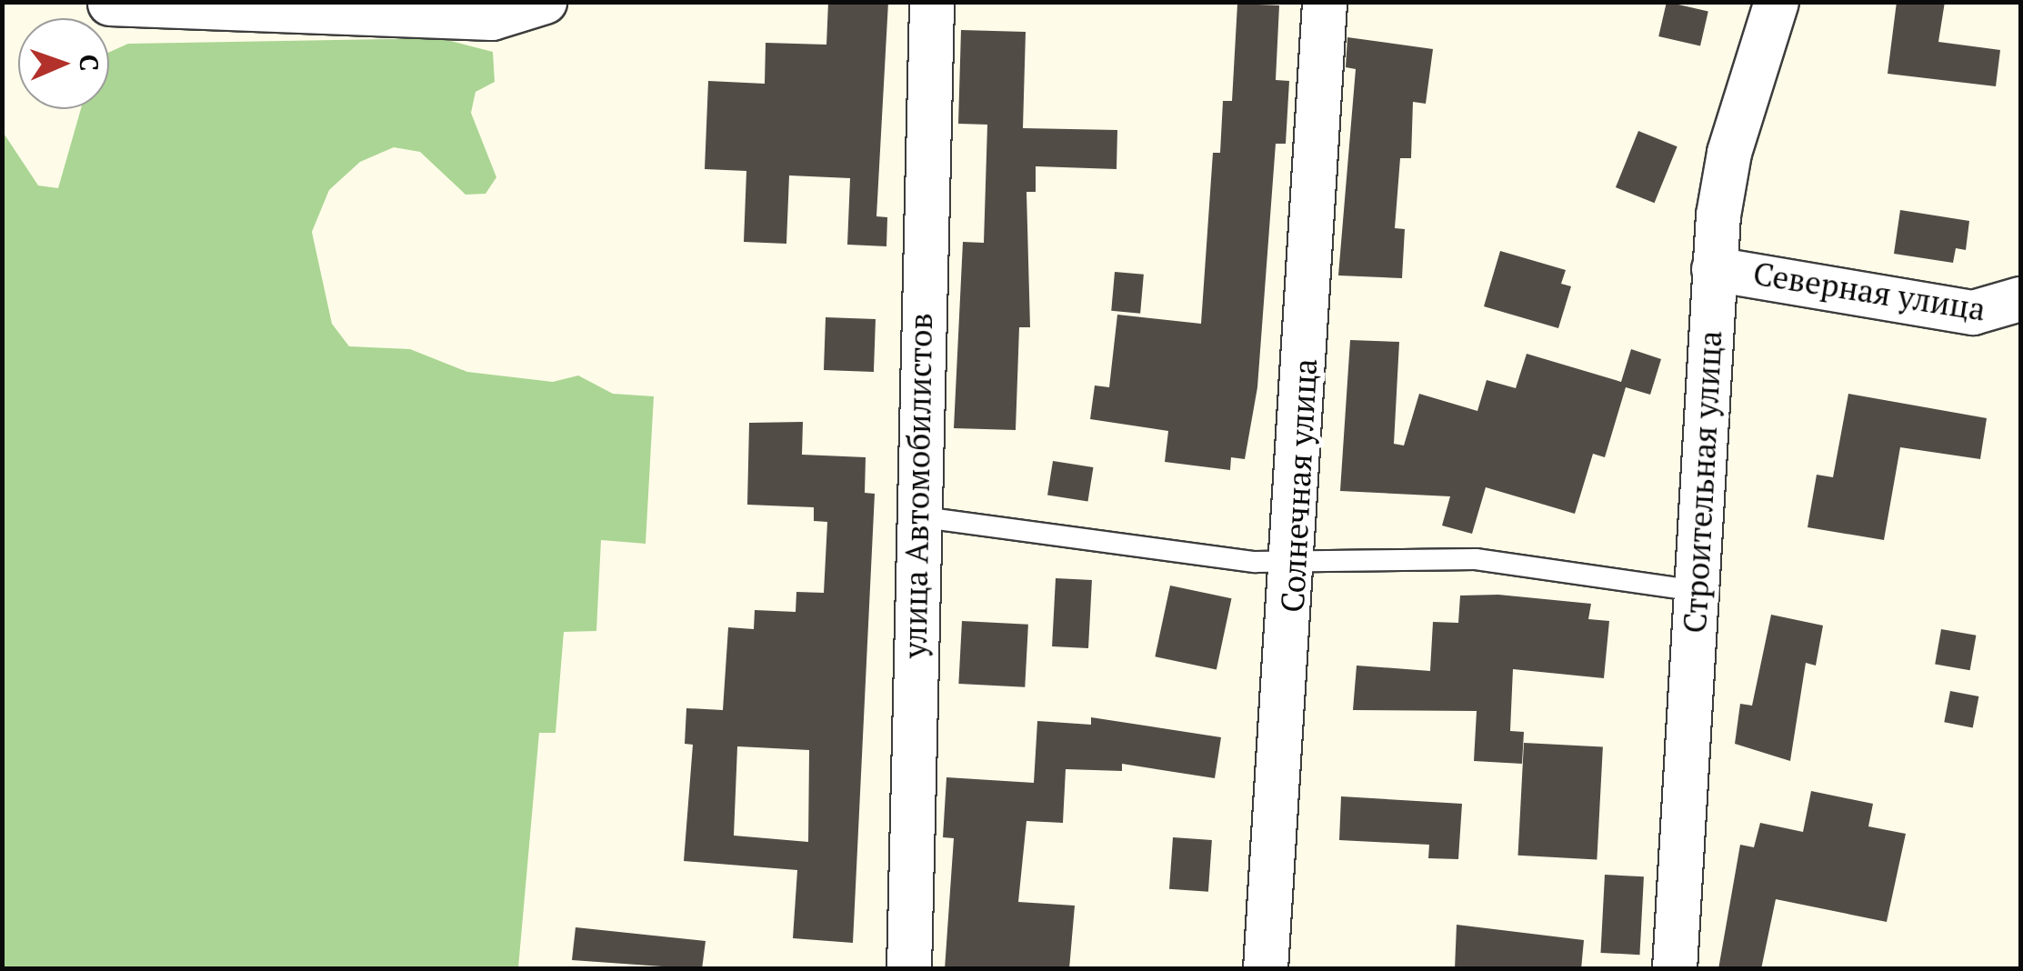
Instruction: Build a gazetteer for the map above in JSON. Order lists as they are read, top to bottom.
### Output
{
  "streets": {
    "street": [
      "Северная улица",
      "Строительная улица",
      "улица Автомобилистов",
      "Солнечная улица"
    ]
  },
  "crossings": [
    ["Северная улица", "Строительная улица"]
  ],
  "north": "right"
}
